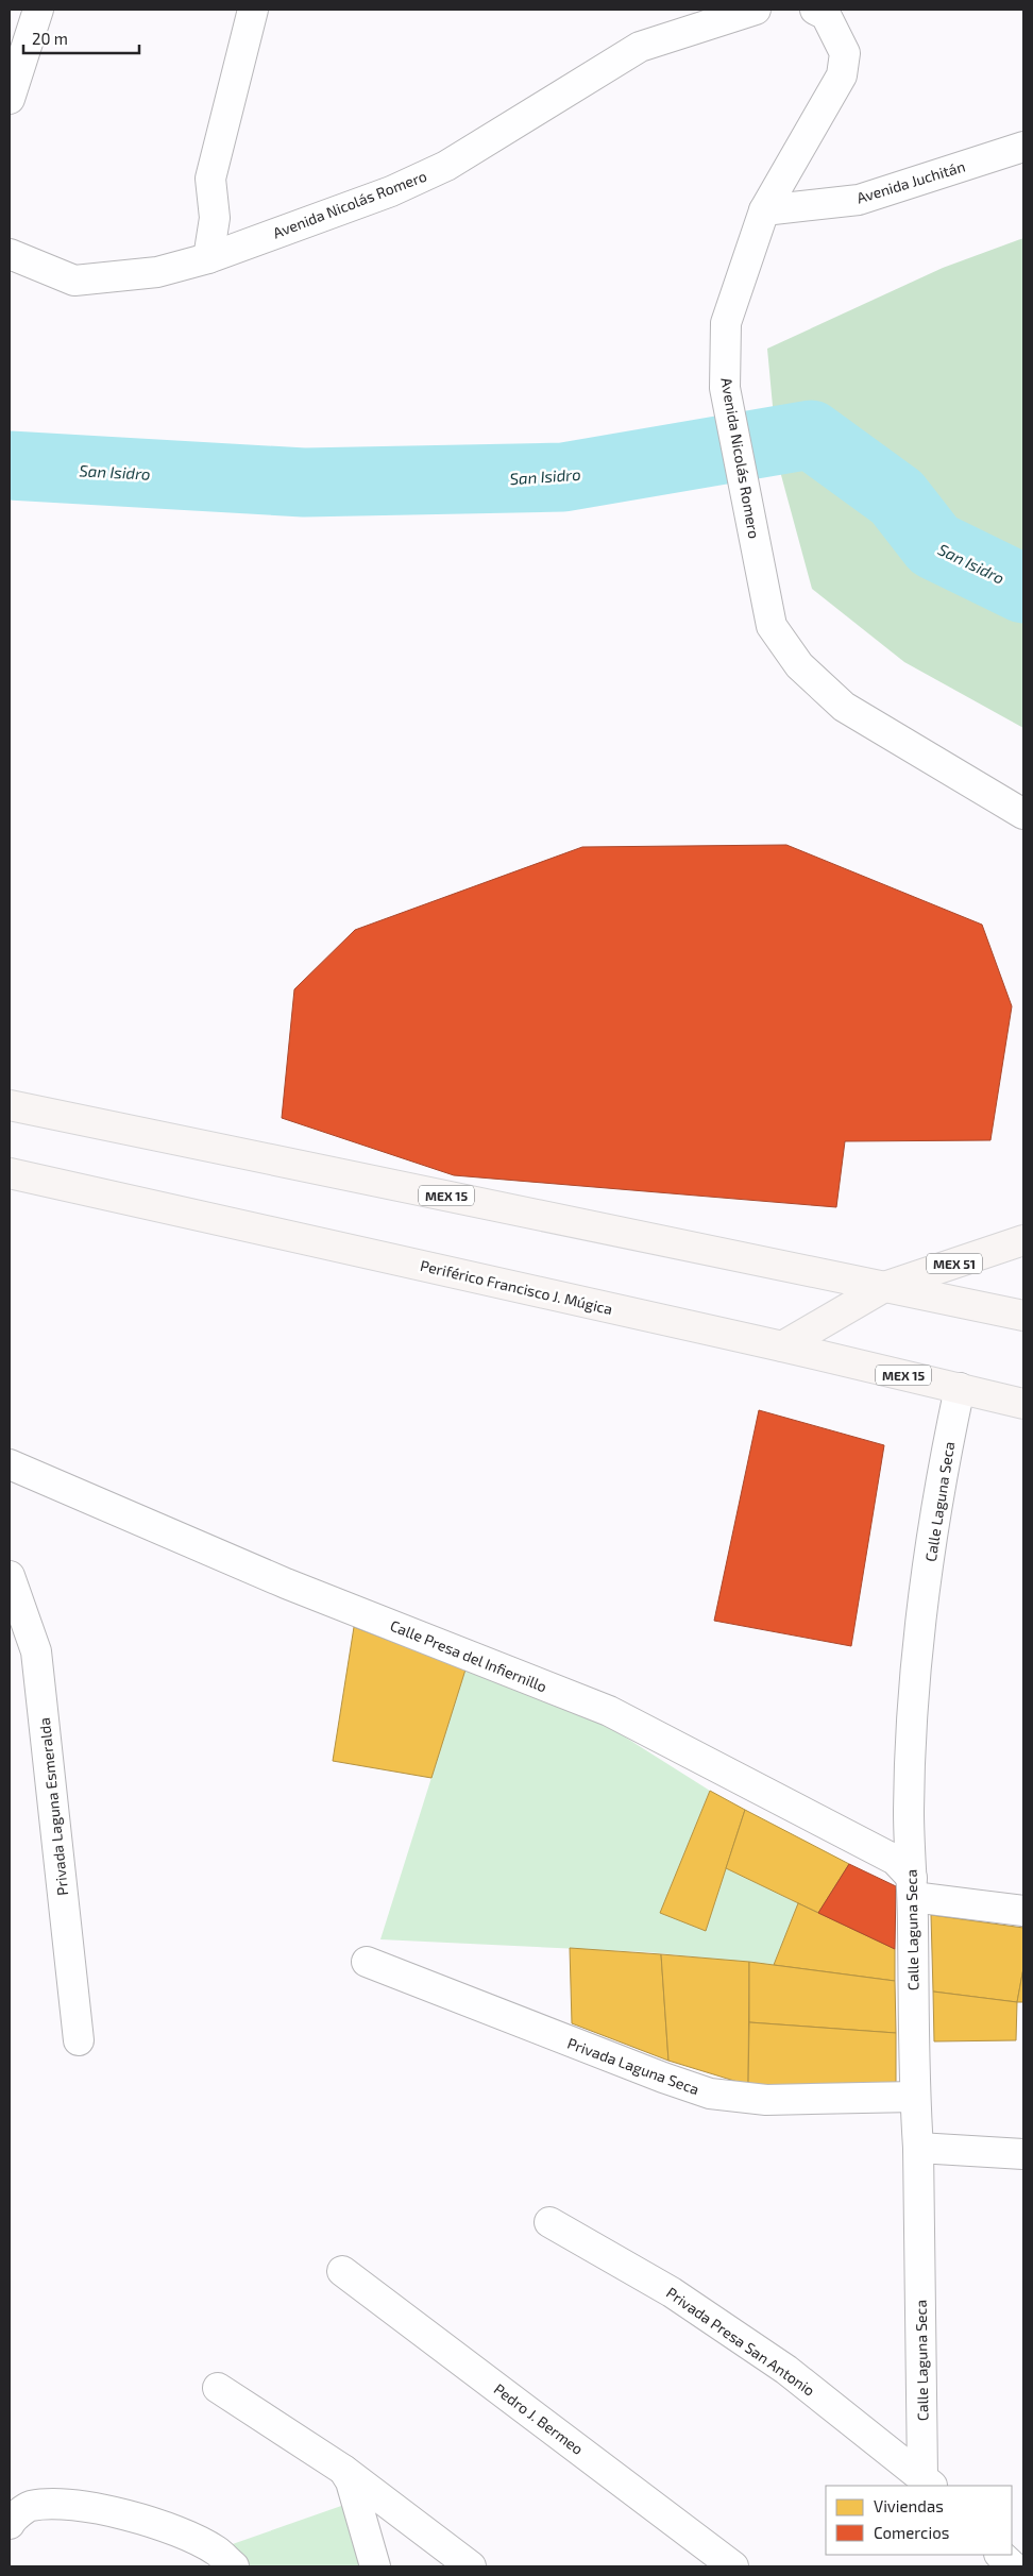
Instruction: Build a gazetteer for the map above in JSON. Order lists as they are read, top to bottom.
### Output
{
  "streets": {
    "main road": ["MEX 15", "MEX 51", "Periférico Francisco J. Múgica"],
    "street": [
      "Avenida Juchitán",
      "Avenida Nicolás Romero",
      "Calle Laguna Seca",
      "Calle Presa del Infiernillo",
      "Privada Laguna Esmeralda",
      "Privada Laguna Seca",
      "Privada Presa San Antonio",
      "Pedro J. Bermeo"
    ]
  },
  "crossings": [
    ["Avenida Juchitán", "Avenida Nicolás Romero"],
    ["MEX 15", "MEX 51"],
    ["MEX 51", "Periférico Francisco J. Múgica"],
    ["Periférico Francisco J. Múgica", "Calle Laguna Seca"],
    ["Calle Laguna Seca", "Calle Presa del Infiernillo"],
    ["Calle Laguna Seca", "Privada Laguna Seca"],
    ["Calle Laguna Seca", "Privada Presa San Antonio"]
  ],
  "water": ["San Isidro"],
  "legend": ["Viviendas", "Comercios"],
  "scale_bar": "20 m"
}
